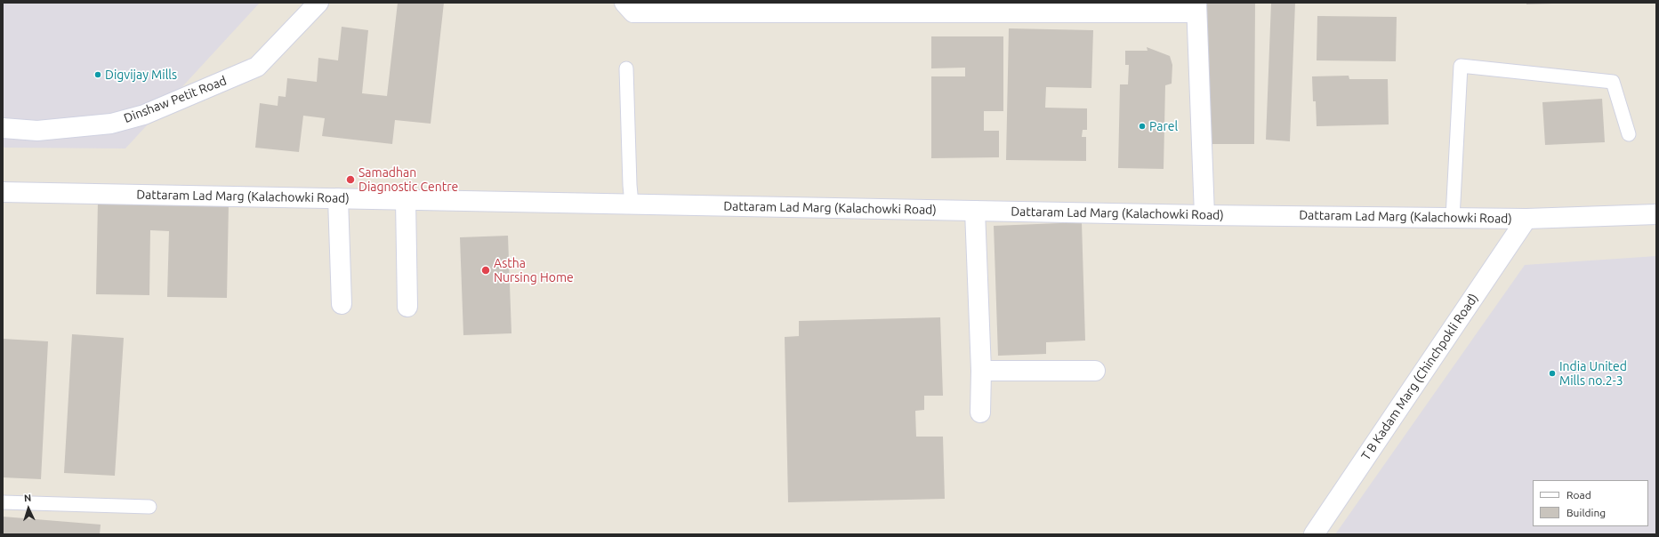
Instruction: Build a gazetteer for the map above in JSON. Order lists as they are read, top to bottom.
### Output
{
  "streets": {
    "street": ["Dinshaw Petit Road", "Dattaram Lad Marg (Kalachowki Road)", "T B Kadam Marg (Chinchpokli Road)"]
  },
  "crossings": [
    ["Dattaram Lad Marg (Kalachowki Road)", "T B Kadam Marg (Chinchpokli Road)"]
  ],
  "places": [
    "Digvijay Mills",
    "Parel",
    "Samadhan Diagnostic Centre",
    "Astha Nursing Home",
    "India United Mills no.2-3"
  ],
  "legend": ["Road", "Building"],
  "north": "top"
}
